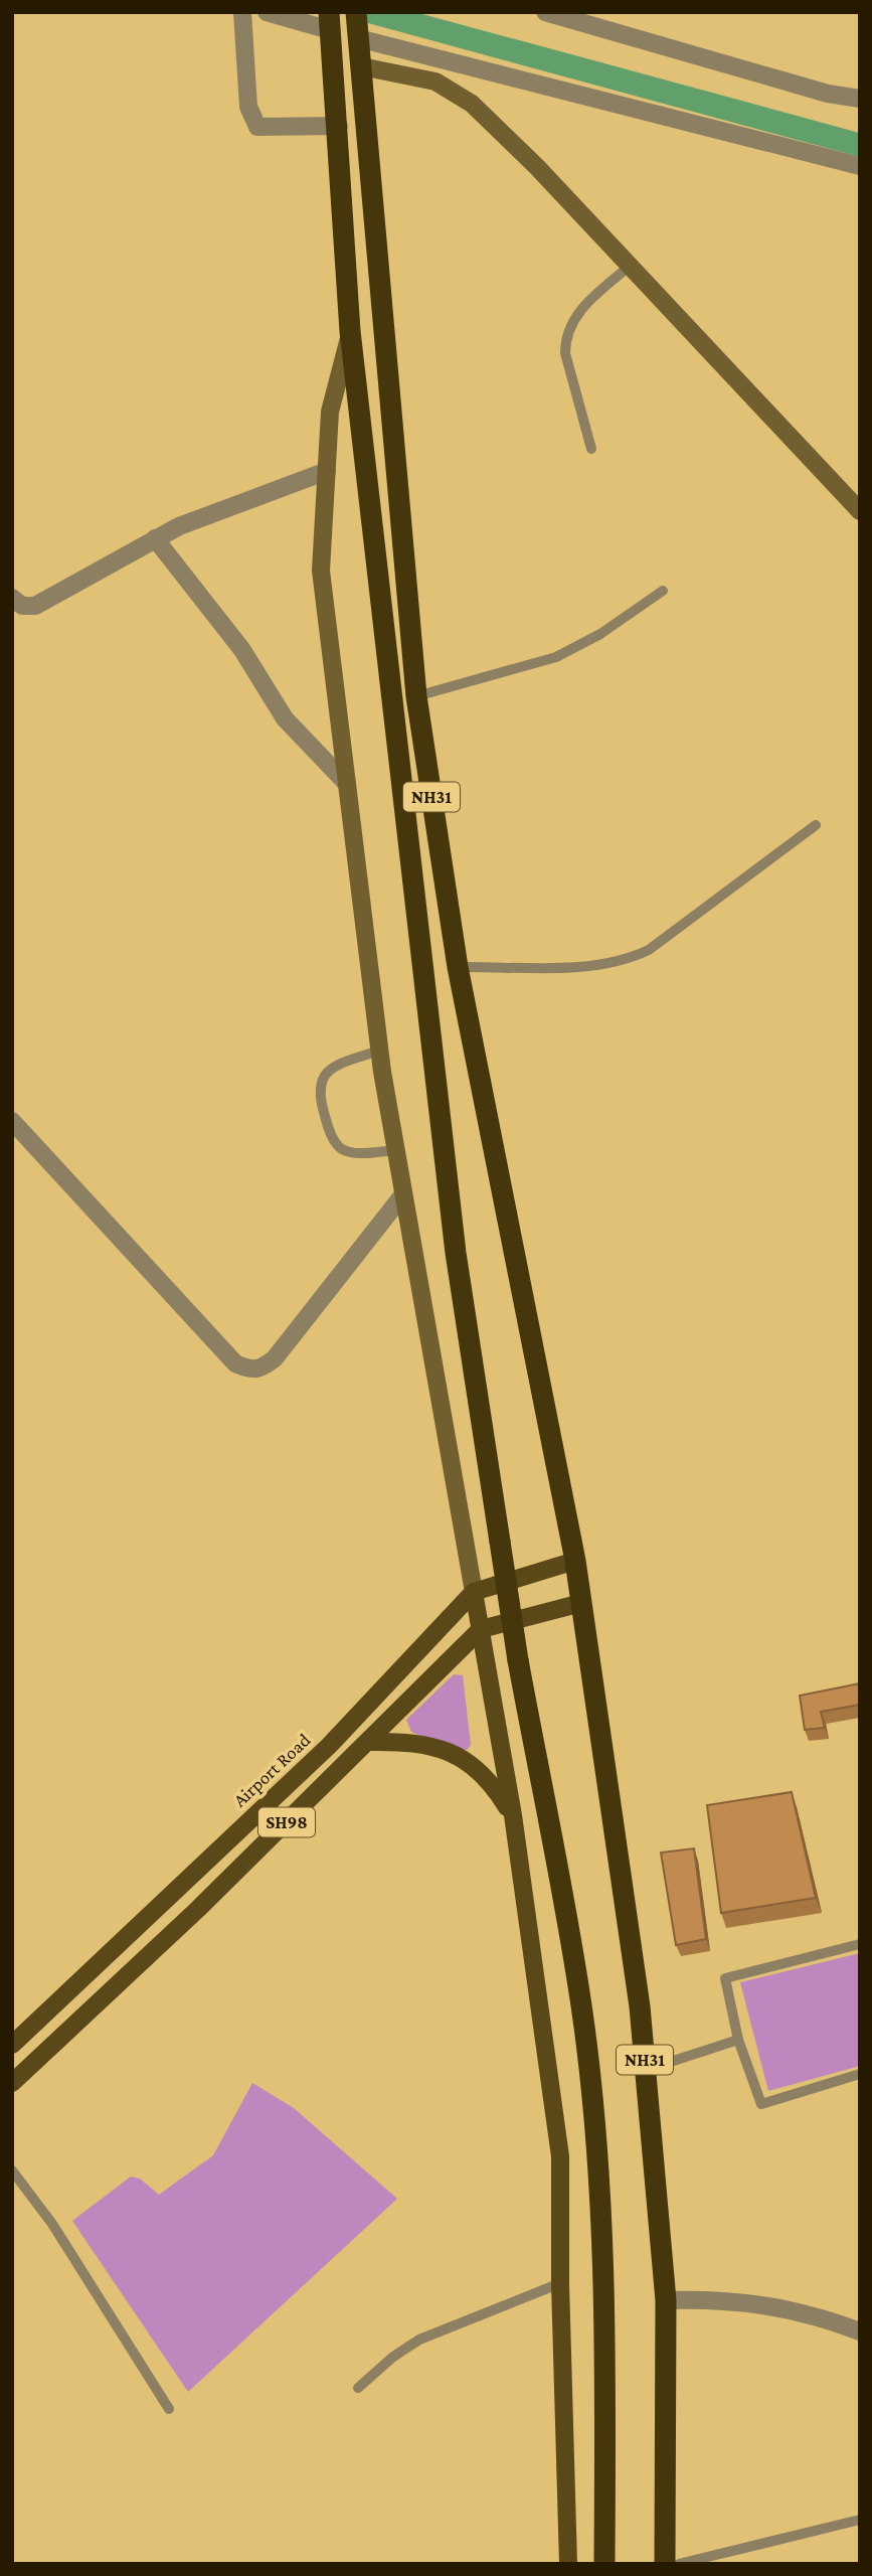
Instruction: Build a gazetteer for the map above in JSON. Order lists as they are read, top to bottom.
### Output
{
  "streets": {
    "highway": ["NH31"],
    "main road": ["Airport Road", "SH98"]
  }
}
